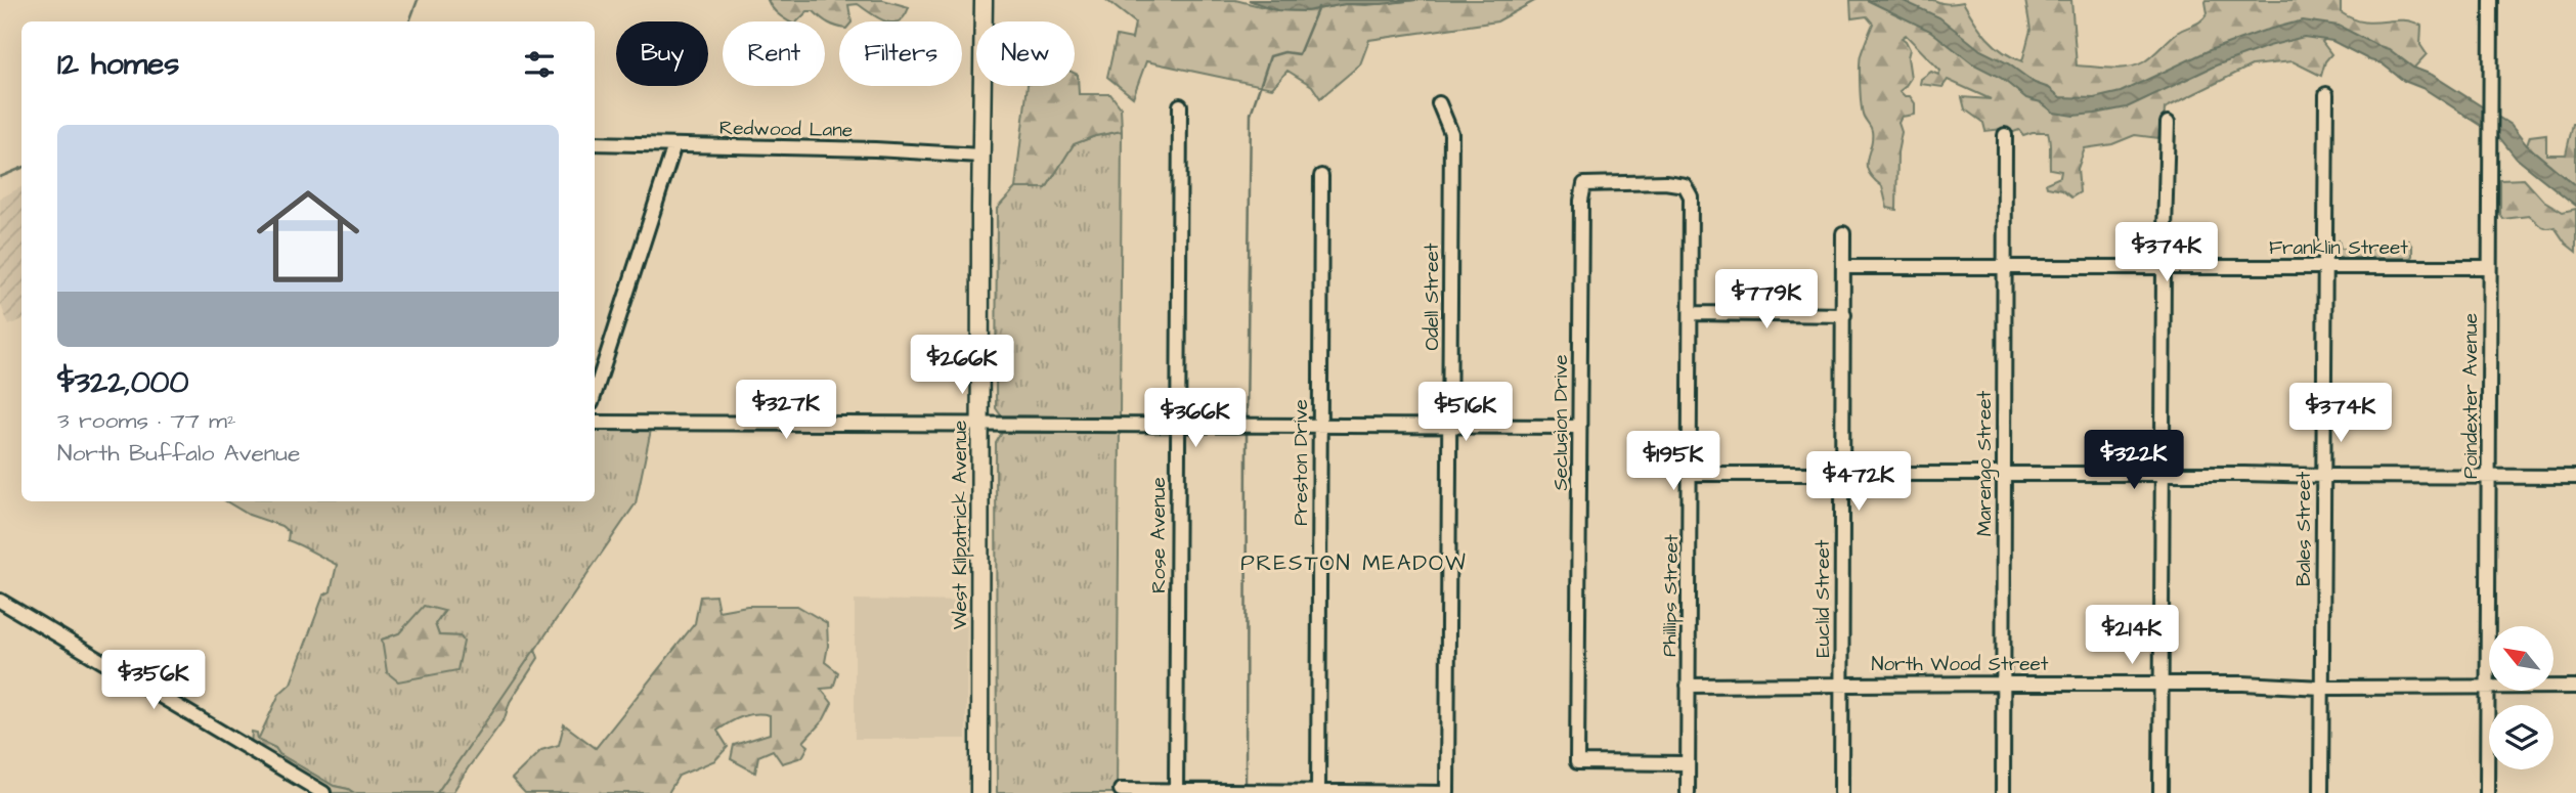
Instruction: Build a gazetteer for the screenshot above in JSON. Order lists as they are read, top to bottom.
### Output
{
  "streets": {
    "main road": ["West Kilpatrick Avenue"],
    "street": [
      "Redwood Lane",
      "Franklin Street",
      "Odell Street",
      "Poindexter Avenue",
      "Seclusion Drive",
      "Preston Drive",
      "Marengo Street",
      "Bales Street",
      "Rose Avenue",
      "Phillips Street",
      "Euclid Street",
      "North Wood Street"
    ]
  },
  "crossings": [
    ["Redwood Lane", "West Kilpatrick Avenue"],
    ["Franklin Street", "Poindexter Avenue"],
    ["Franklin Street", "Marengo Street"],
    ["Franklin Street", "Bales Street"],
    ["Franklin Street", "Euclid Street"],
    ["Poindexter Avenue", "North Wood Street"],
    ["Seclusion Drive", "Phillips Street"],
    ["Marengo Street", "North Wood Street"],
    ["Bales Street", "North Wood Street"],
    ["Phillips Street", "North Wood Street"],
    ["Euclid Street", "North Wood Street"]
  ],
  "districts": ["PRESTON MEADOW"],
  "north": "top left",
  "page": {
    "chip": [
      "Buy",
      "Rent",
      "Filters",
      "New"
    ],
    "heading": "12 homes",
    "list": [
      {
        "name": "$322,000",
        "note": "3 rooms · 77 m² · North Buffalo Avenue"
      }
    ],
    "price": [
      "$374K",
      "$779K",
      "$266K",
      "$327K",
      "$516K",
      "$374K",
      "$366K",
      "$322K",
      "$195K",
      "$472K",
      "$214K",
      "$356K"
    ]
  }
}
